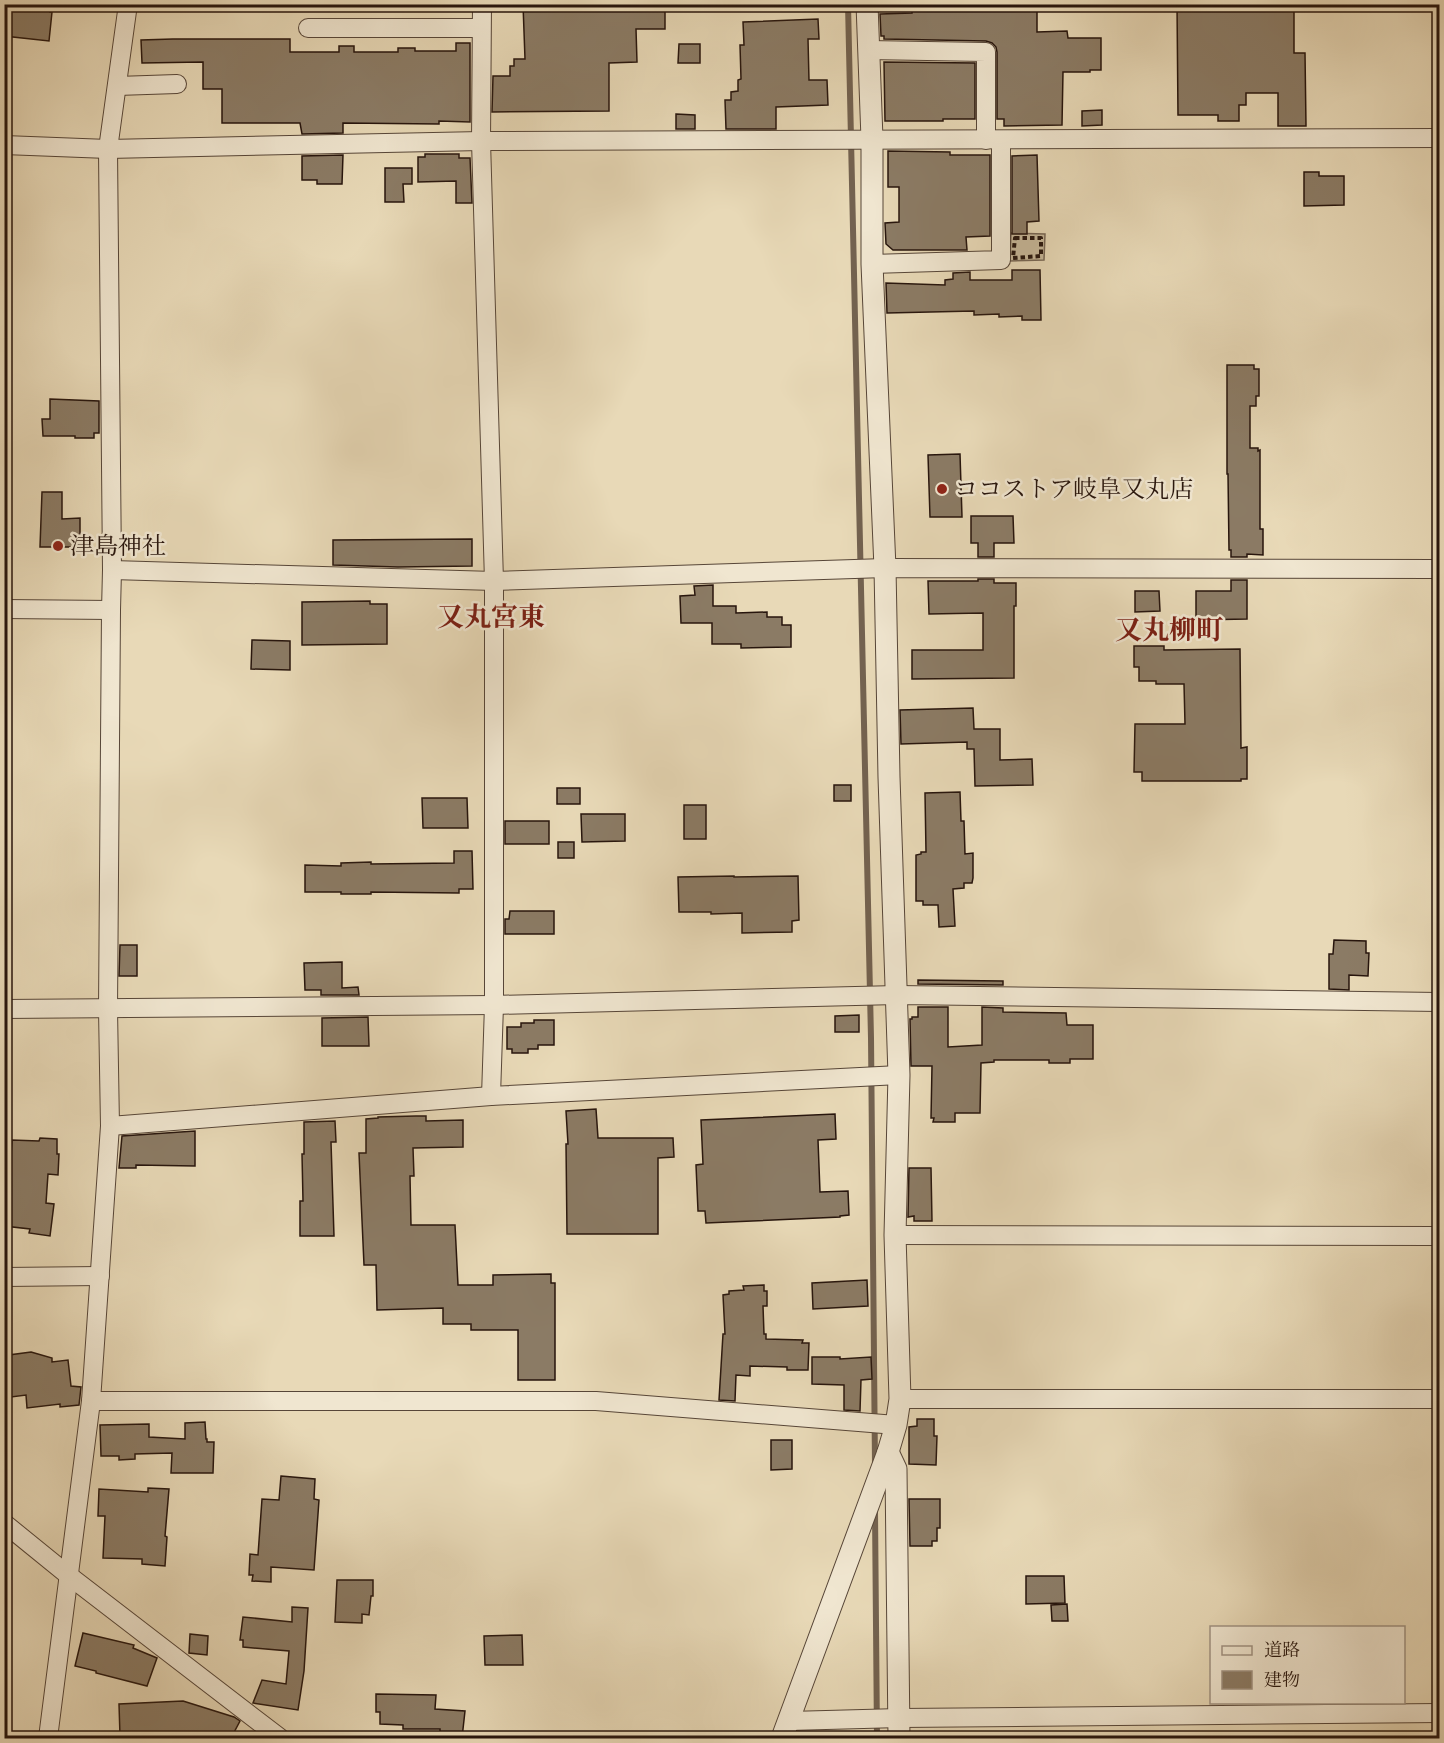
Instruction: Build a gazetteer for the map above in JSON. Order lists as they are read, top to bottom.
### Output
{
  "districts": ["又丸宮東", "又丸柳町"],
  "places": ["ココストア岐阜又丸店", "津島神社"],
  "legend": ["道路", "建物"]
}
